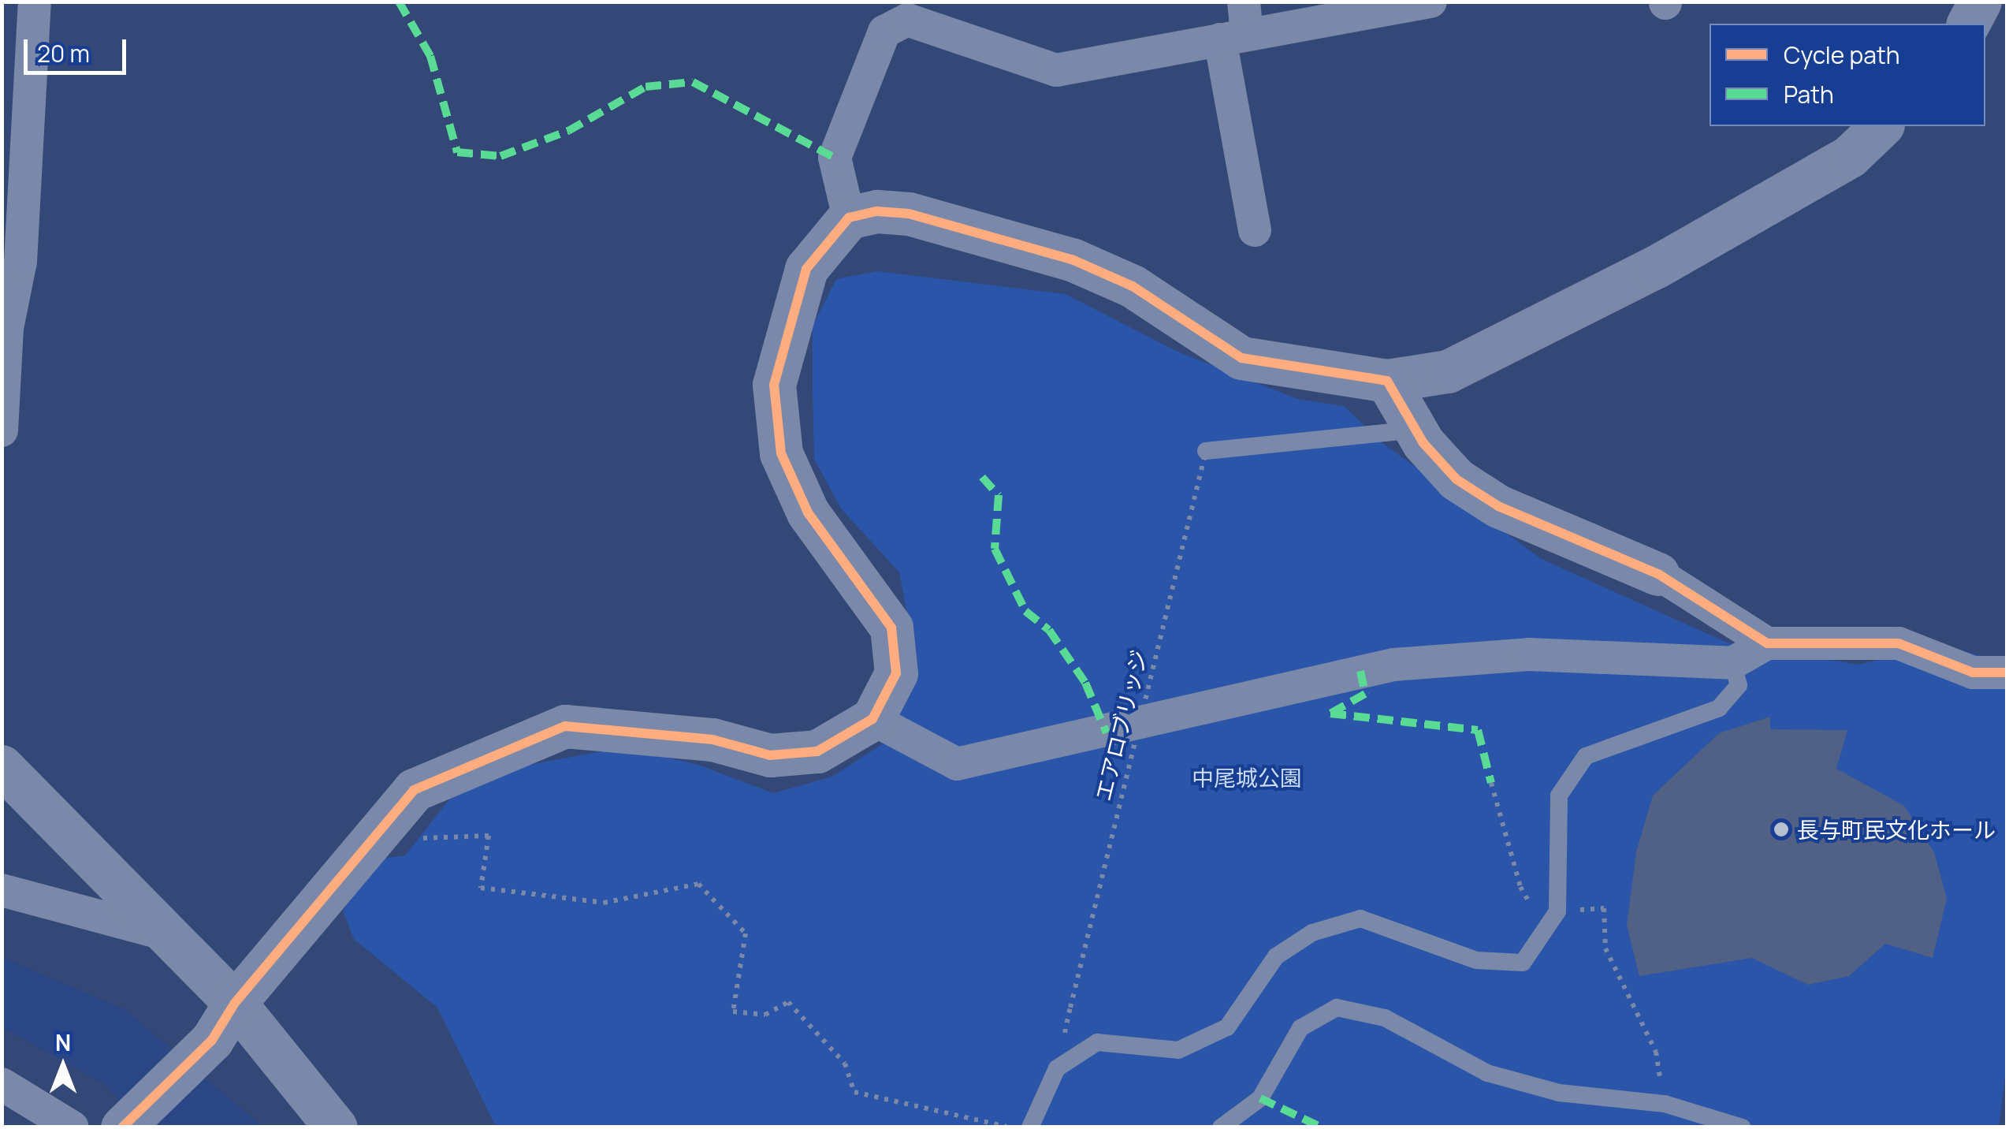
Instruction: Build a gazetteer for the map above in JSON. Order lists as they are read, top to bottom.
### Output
{
  "streets": {
    "path": ["エアロブリッジ"]
  },
  "parks": ["中尾城公園"],
  "places": ["長与町民文化ホール"],
  "legend": ["Cycle path", "Path"],
  "scale_bar": "20 m",
  "north": "top"
}
